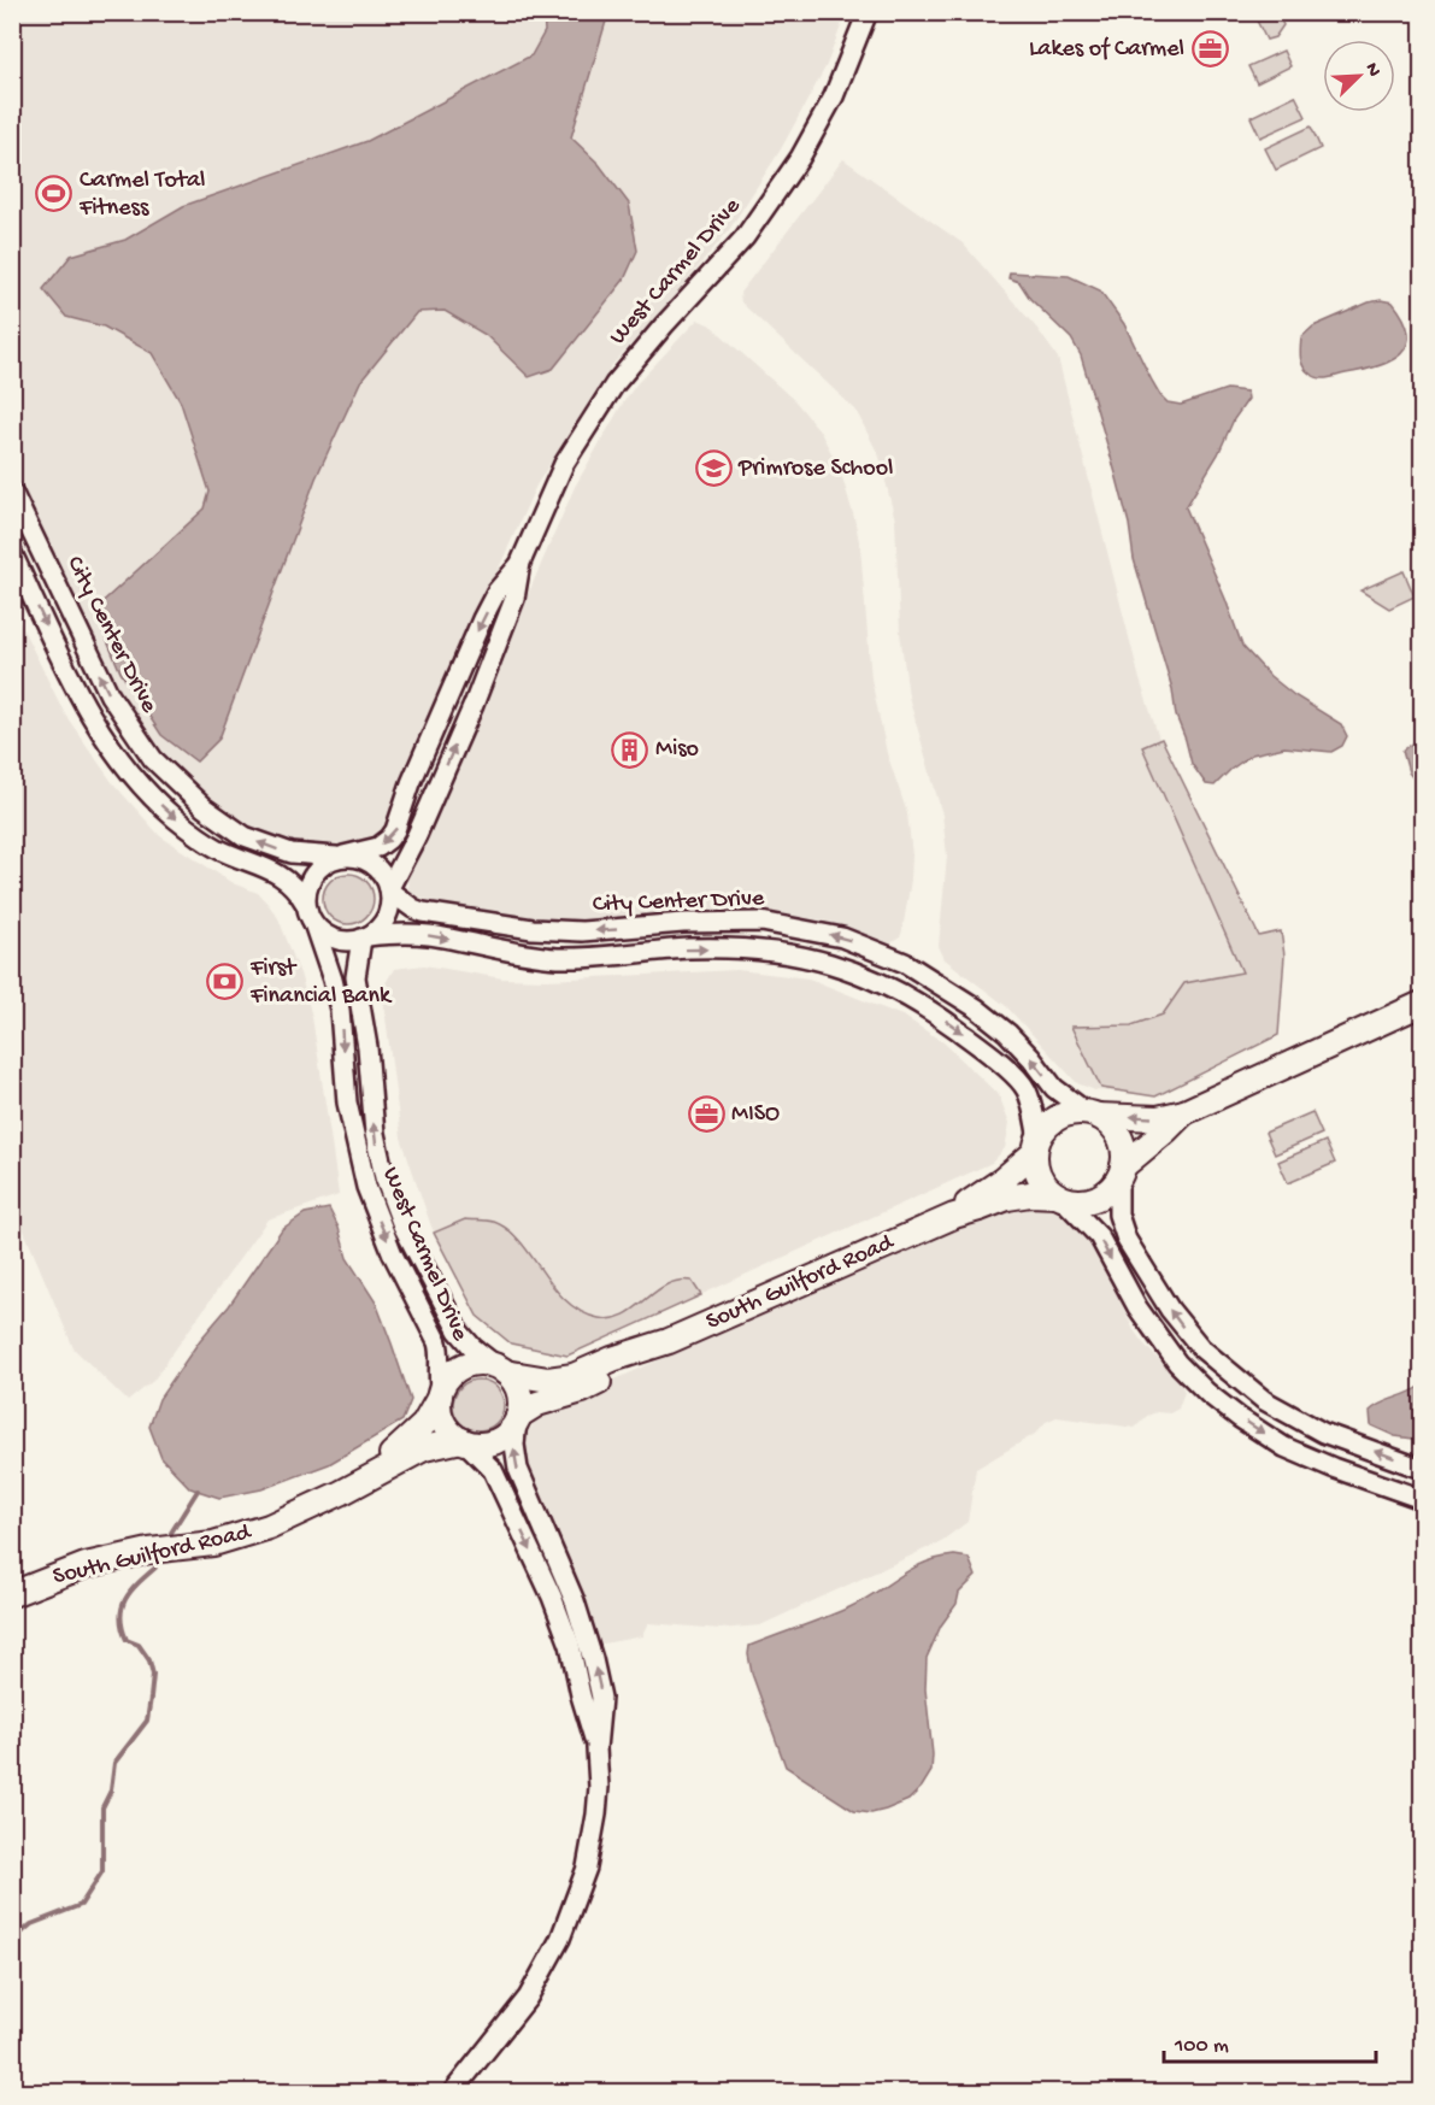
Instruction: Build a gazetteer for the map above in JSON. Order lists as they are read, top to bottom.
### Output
{
  "streets": {
    "main road": ["South Guilford Road"],
    "street": ["West Carmel Drive", "City Center Drive"]
  },
  "crossings": [
    ["West Carmel Drive", "City Center Drive"],
    ["West Carmel Drive", "South Guilford Road"],
    ["City Center Drive", "South Guilford Road"]
  ],
  "places": {
    "office": ["Lakes of Carmel", "MISO"],
    "sports": ["Carmel Total Fitness"],
    "school or university": ["Primrose School"],
    "building": ["Miso"],
    "bank": ["First Financial Bank"]
  },
  "scale_bar": "100 m",
  "north": "top right"
}
